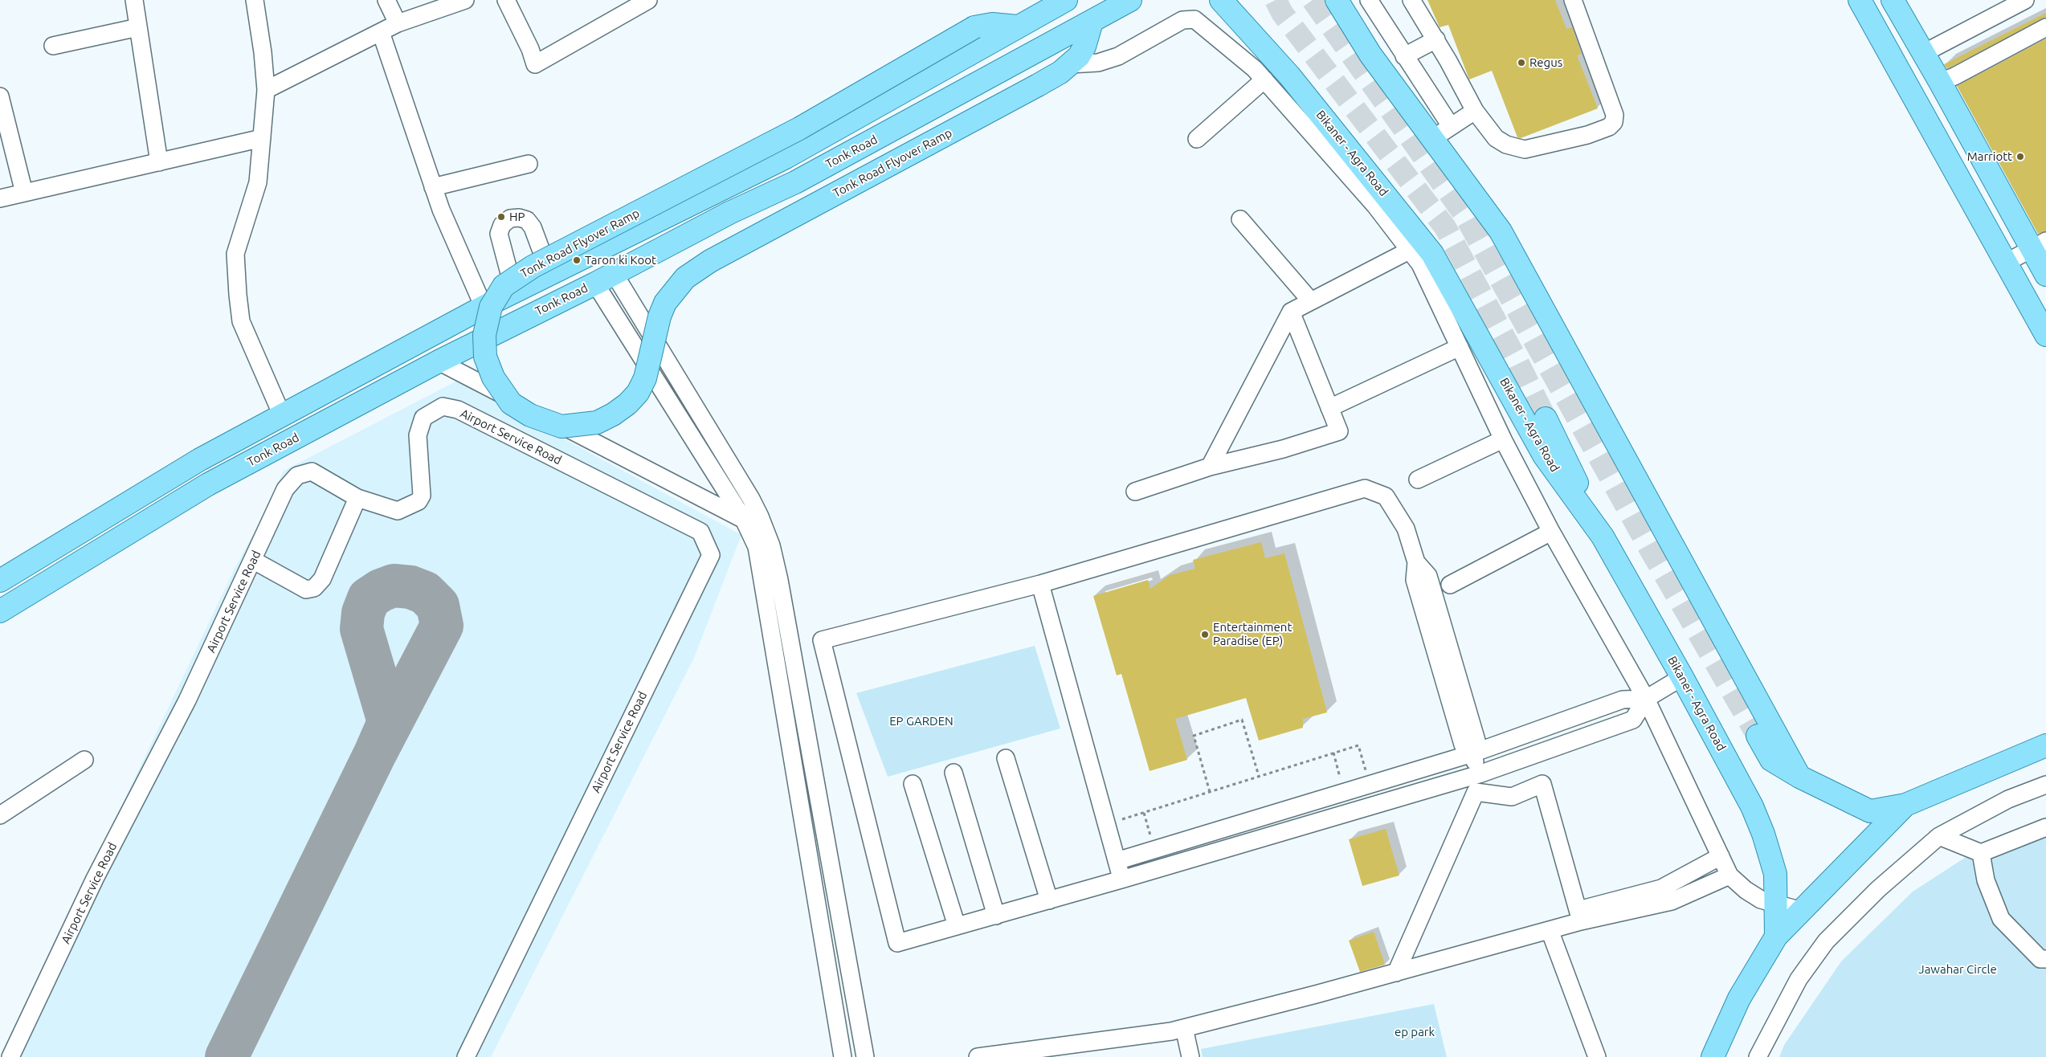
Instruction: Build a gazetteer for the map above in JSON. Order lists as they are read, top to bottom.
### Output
{
  "streets": {
    "main road": ["Tonk Road", "Bikaner - Agra Road", "Tonk Road Flyover Ramp"],
    "street": ["Airport Service Road"]
  },
  "crossings": [
    ["Tonk Road", "Tonk Road Flyover Ramp"]
  ],
  "parks": ["EP GARDEN", "Jawahar Circle", "ep park"],
  "places": [
    "Regus",
    "Marriott",
    "HP",
    "Taron ki Koot",
    "Entertainment Paradise (EP)"
  ]
}
